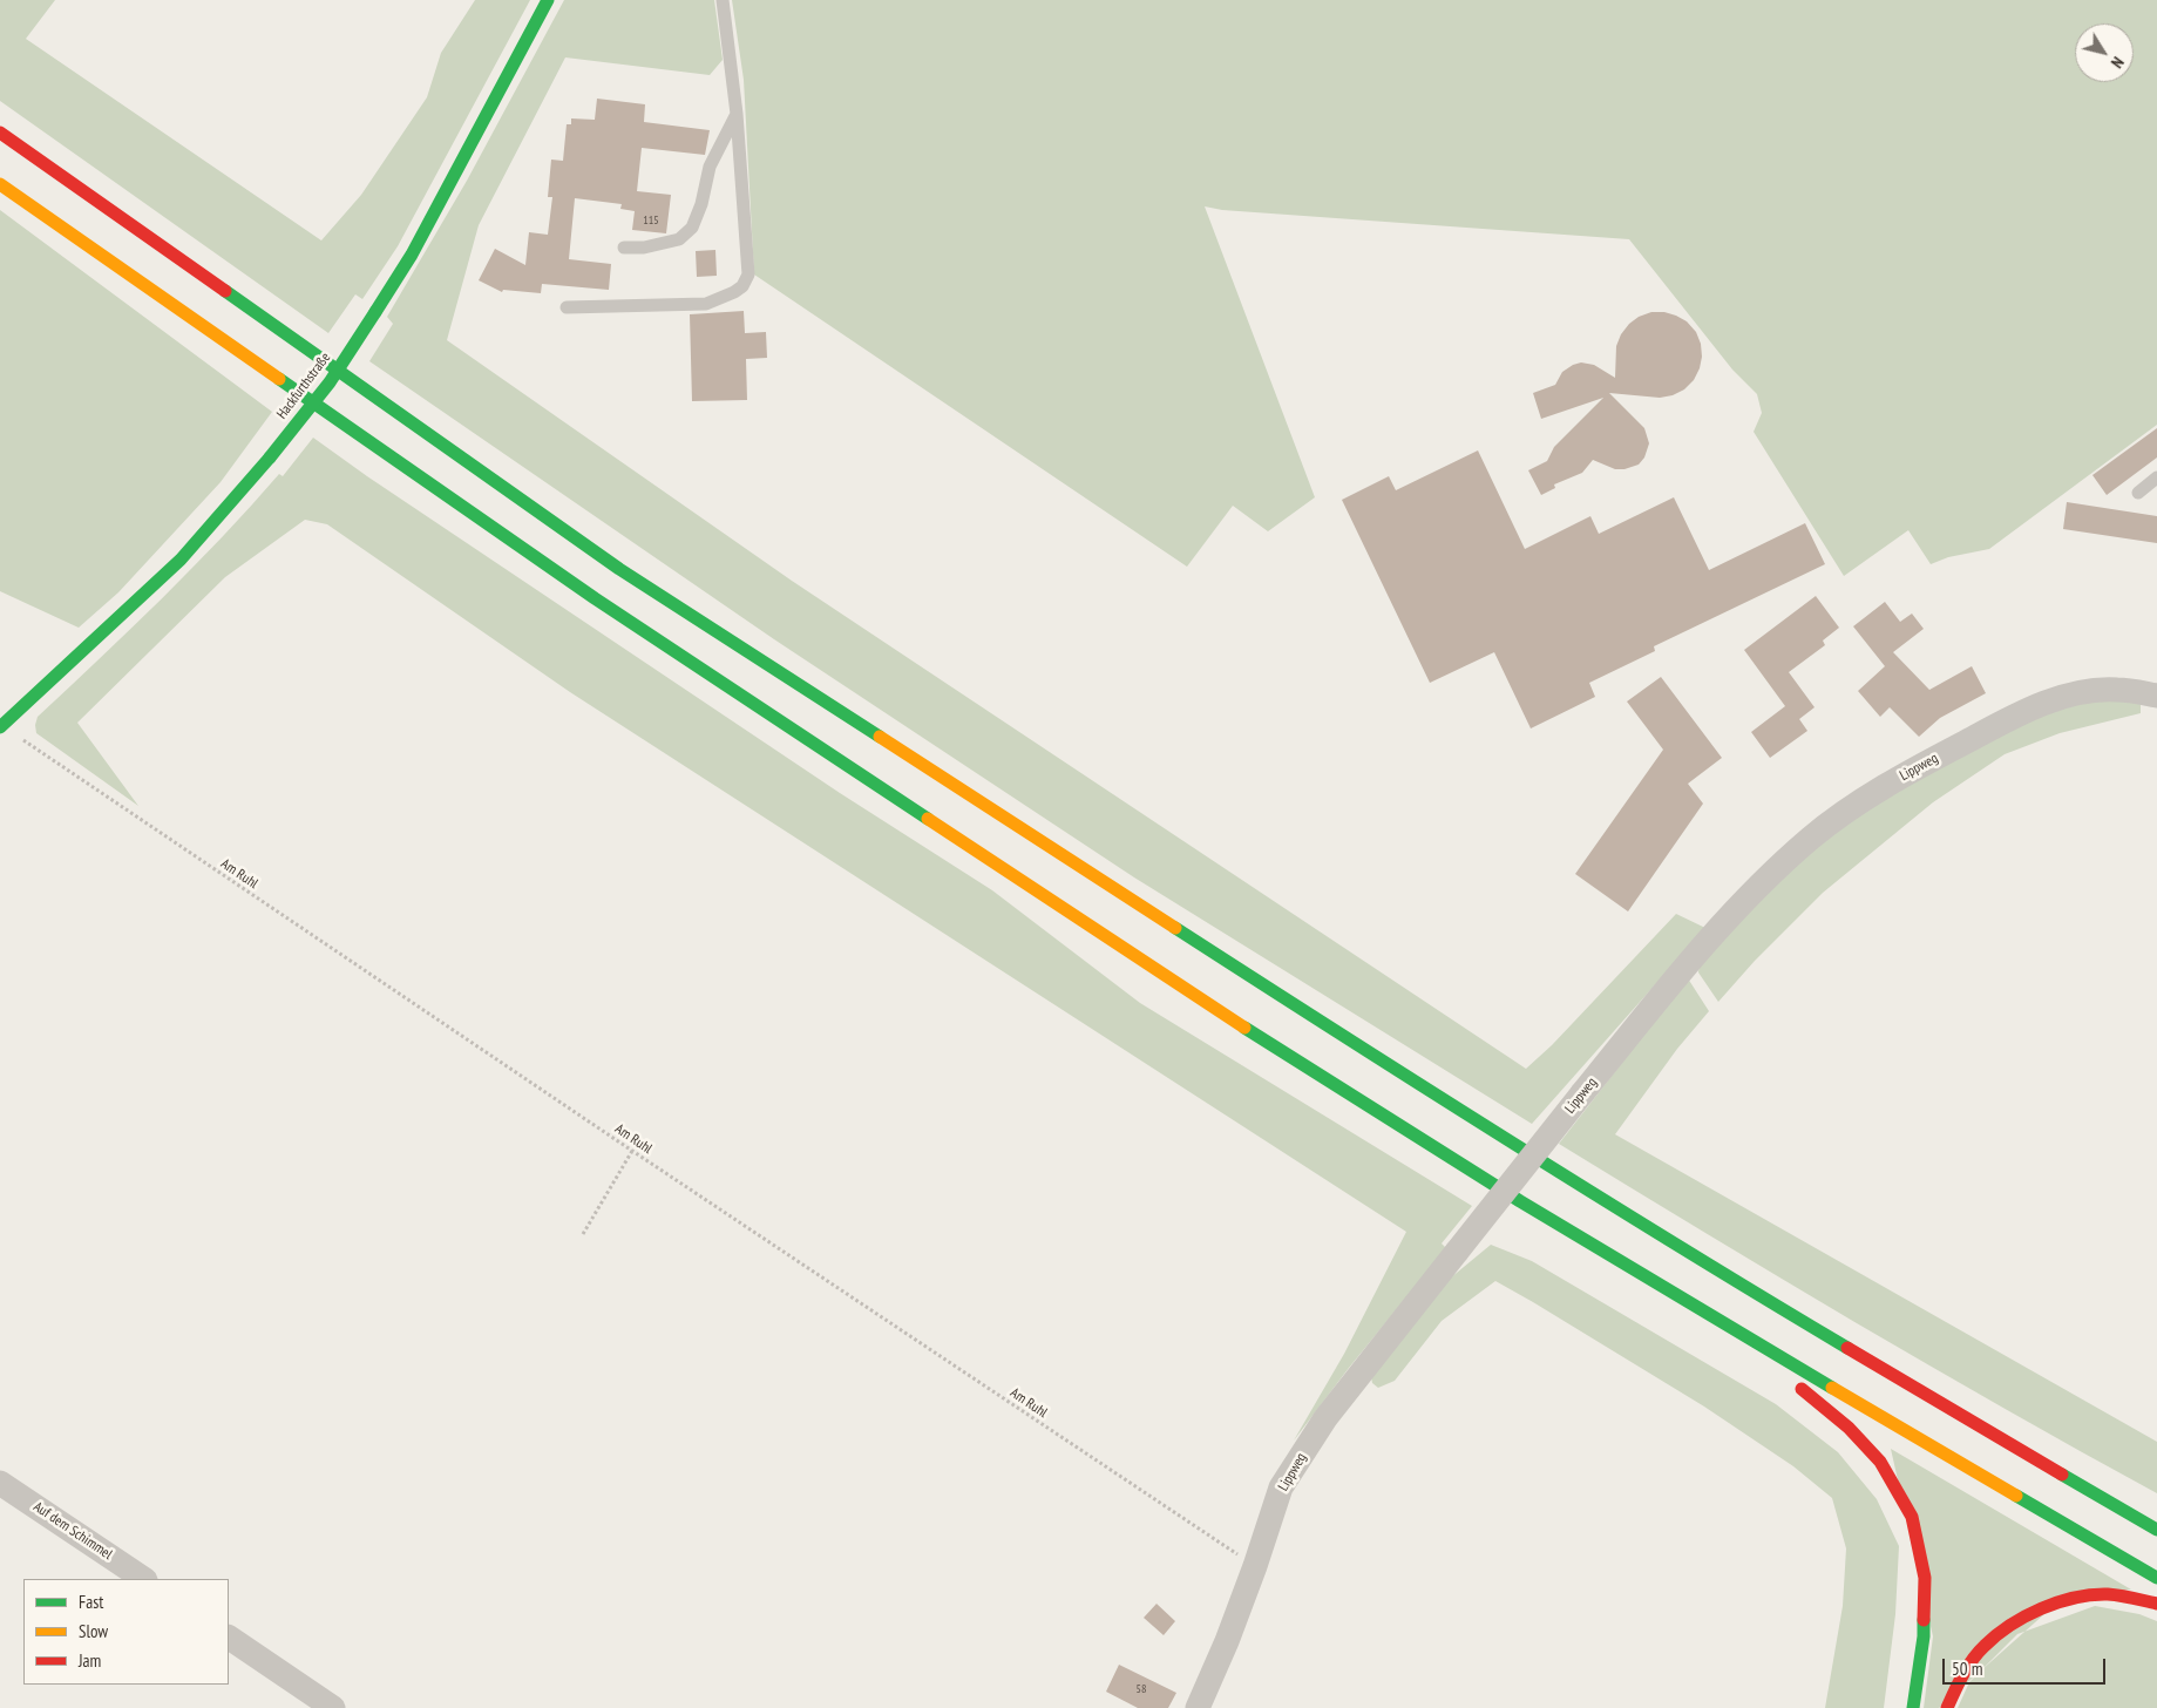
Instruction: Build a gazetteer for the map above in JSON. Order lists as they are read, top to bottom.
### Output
{
  "streets": {
    "main road": ["Hackfurthstraße"],
    "street": ["Lippweg", "Auf dem Schimmel"],
    "path": ["Am Ruhl"]
  },
  "crossings": [
    ["Hackfurthstraße", "Am Ruhl"],
    ["Lippweg", "Am Ruhl"]
  ],
  "house_numbers": ["115", "58"],
  "legend": ["Fast", "Slow", "Jam"],
  "scale_bar": "50 m",
  "north": "bottom right"
}
